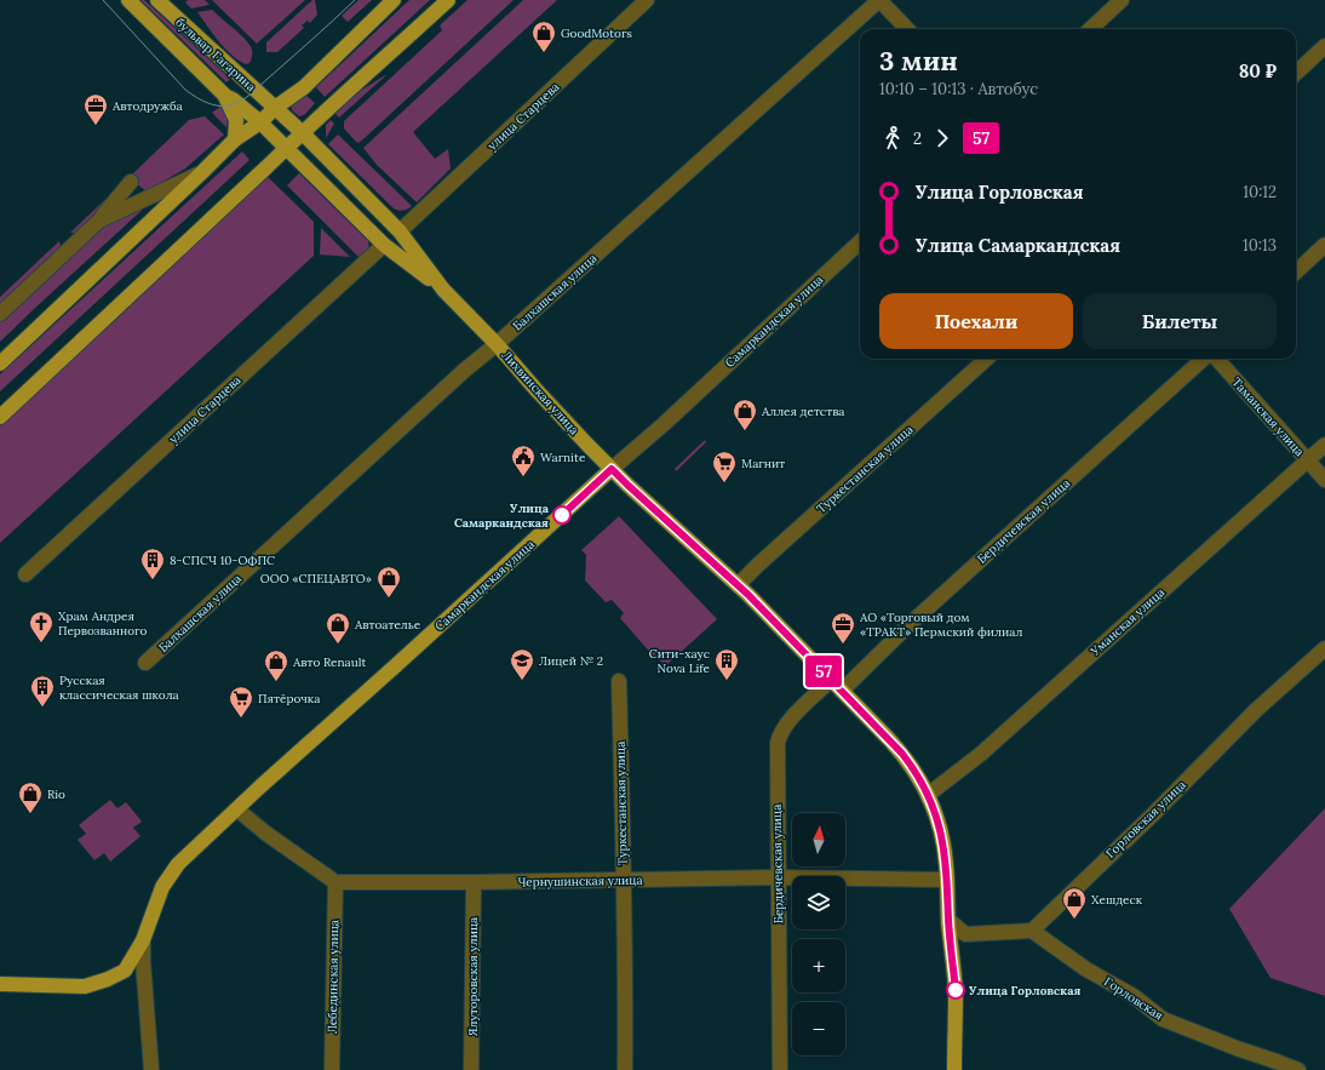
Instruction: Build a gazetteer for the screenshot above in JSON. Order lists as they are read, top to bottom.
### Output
{
  "streets": {
    "main road": ["бульвар Гагарина", "Самаркандская улица", "Лихвинская улица"],
    "street": [
      "улица Старцева",
      "Балхашская улица",
      "Таманская улица",
      "Туркестанская улица",
      "Бердичевская улица",
      "Уманская улица",
      "Горловская улица",
      "Чернушинская улица",
      "Лебединская улица",
      "Ялуторовская улица",
      "Горловская"
    ]
  },
  "crossings": [
    ["бульвар Гагарина", "улица Старцева"],
    ["бульвар Гагарина", "Лихвинская улица"],
    ["Балхашская улица", "Лихвинская улица"],
    ["Самаркандская улица", "Лихвинская улица"],
    ["Лихвинская улица", "Туркестанская улица"],
    ["Лихвинская улица", "Бердичевская улица"],
    ["Лихвинская улица", "Уманская улица"],
    ["Лихвинская улица", "Чернушинская улица"],
    ["Таманская улица", "Уманская улица"],
    ["Туркестанская улица", "Чернушинская улица"],
    ["Бердичевская улица", "Чернушинская улица"],
    ["Горловская улица", "Горловская"],
    ["Чернушинская улица", "Лебединская улица"],
    ["Чернушинская улица", "Ялуторовская улица"]
  ],
  "places": {
    "shop": [
      "GoodMotors",
      "Аллея детства",
      "ООО «СПЕЦАВТО»",
      "Автоателье",
      "Авто Renault",
      "Rio",
      "Хешдеск"
    ],
    "office": ["Автодружба", "АО «Торговый дом «ТРАКТ» Пермский филиал"],
    "public building": ["Warnite"],
    "supermarket": ["Магнит", "Пятёрочка"],
    "other": ["Улица Самаркандская", "Улица Горловская"],
    "building": ["8-СПСЧ 10-ОФПС", "Сити-хаус Nova Life", "Русская классическая школа"],
    "church": ["Храм Андрея Первозванного"],
    "school or university": ["Лицей № 2"]
  },
  "lines": ["bus line 57"],
  "north": "top",
  "page": {
    "on_map": "57",
    "heading": ["3 мин", "10:10 – 10:13 · Автобус", "80 ₽"],
    "legs": ["2", "57"],
    "list": [
      {
        "name": "Улица Горловская",
        "value": "10:12"
      },
      {
        "name": "Улица Самаркандская",
        "value": "10:13"
      }
    ],
    "buttons": ["Поехали", "Билеты"],
    "map_buttons": ["+", "−"]
  }
}
